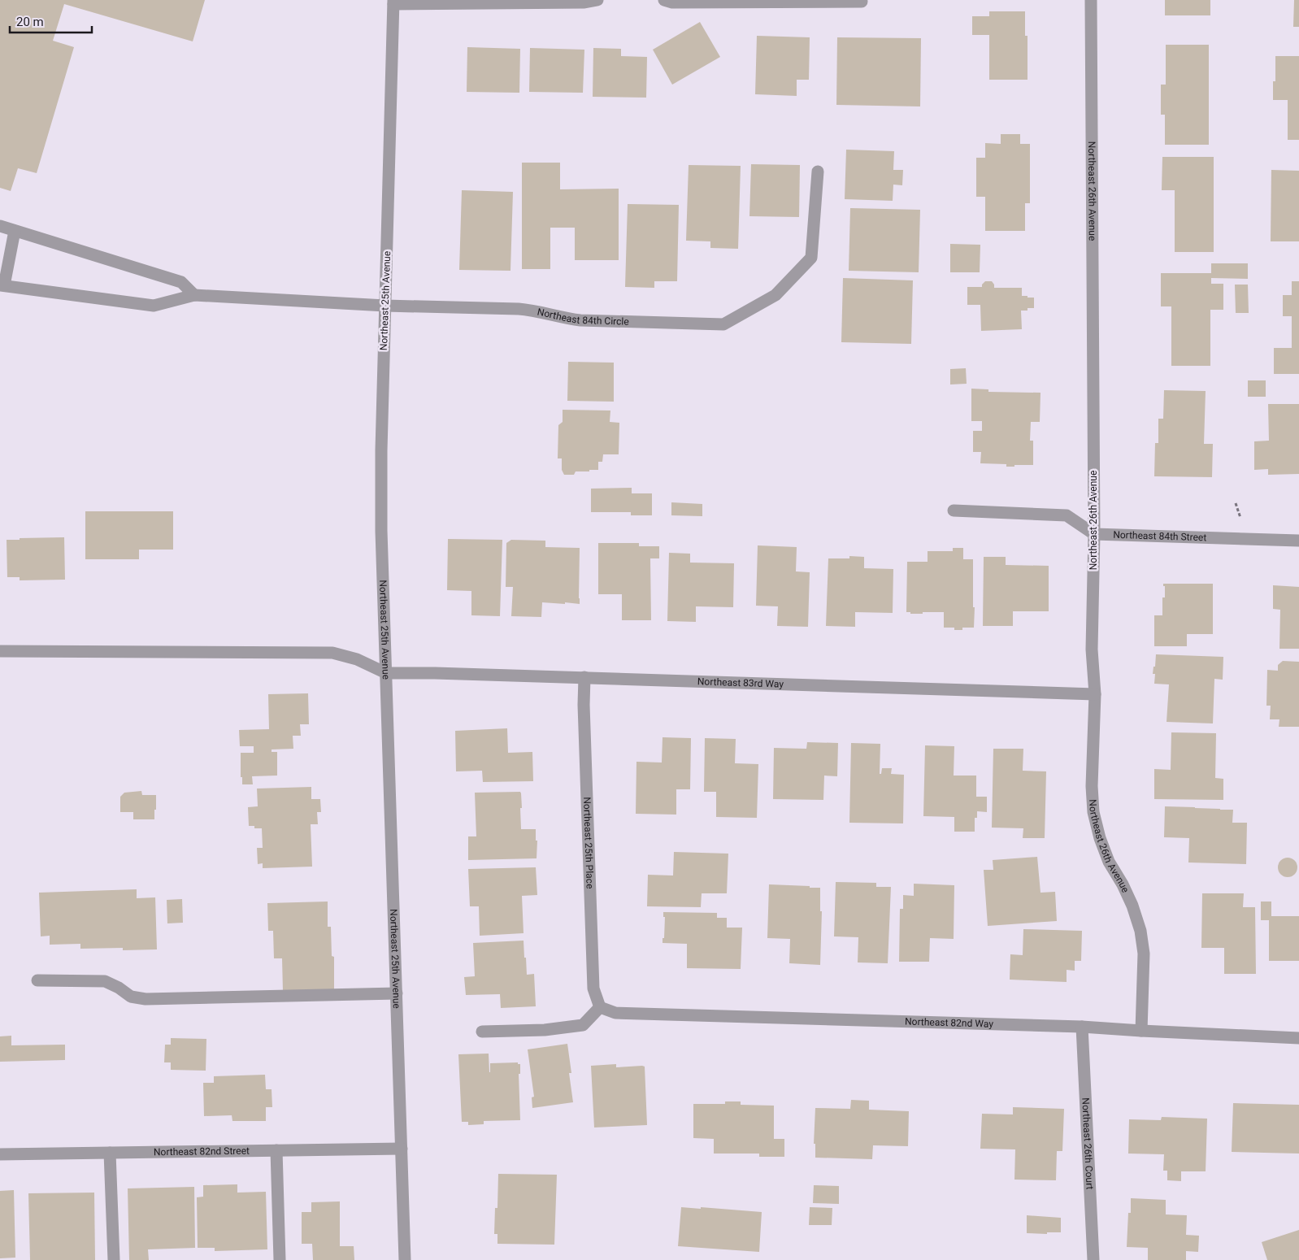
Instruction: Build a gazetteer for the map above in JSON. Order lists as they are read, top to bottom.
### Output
{
  "streets": {
    "street": [
      "Northeast 26th Avenue",
      "Northeast 25th Avenue",
      "Northeast 84th Circle",
      "Northeast 84th Street",
      "Northeast 83rd Way",
      "Northeast 25th Place",
      "Northeast 82nd Way",
      "Northeast 26th Court",
      "Northeast 82nd Street"
    ]
  },
  "crossings": [
    ["Northeast 26th Avenue", "Northeast 84th Street"],
    ["Northeast 26th Avenue", "Northeast 83rd Way"],
    ["Northeast 26th Avenue", "Northeast 82nd Way"],
    ["Northeast 25th Avenue", "Northeast 84th Circle"],
    ["Northeast 25th Avenue", "Northeast 83rd Way"],
    ["Northeast 25th Avenue", "Northeast 82nd Street"],
    ["Northeast 83rd Way", "Northeast 25th Place"],
    ["Northeast 25th Place", "Northeast 82nd Way"],
    ["Northeast 82nd Way", "Northeast 26th Court"]
  ],
  "scale_bar": "20 m"
}
